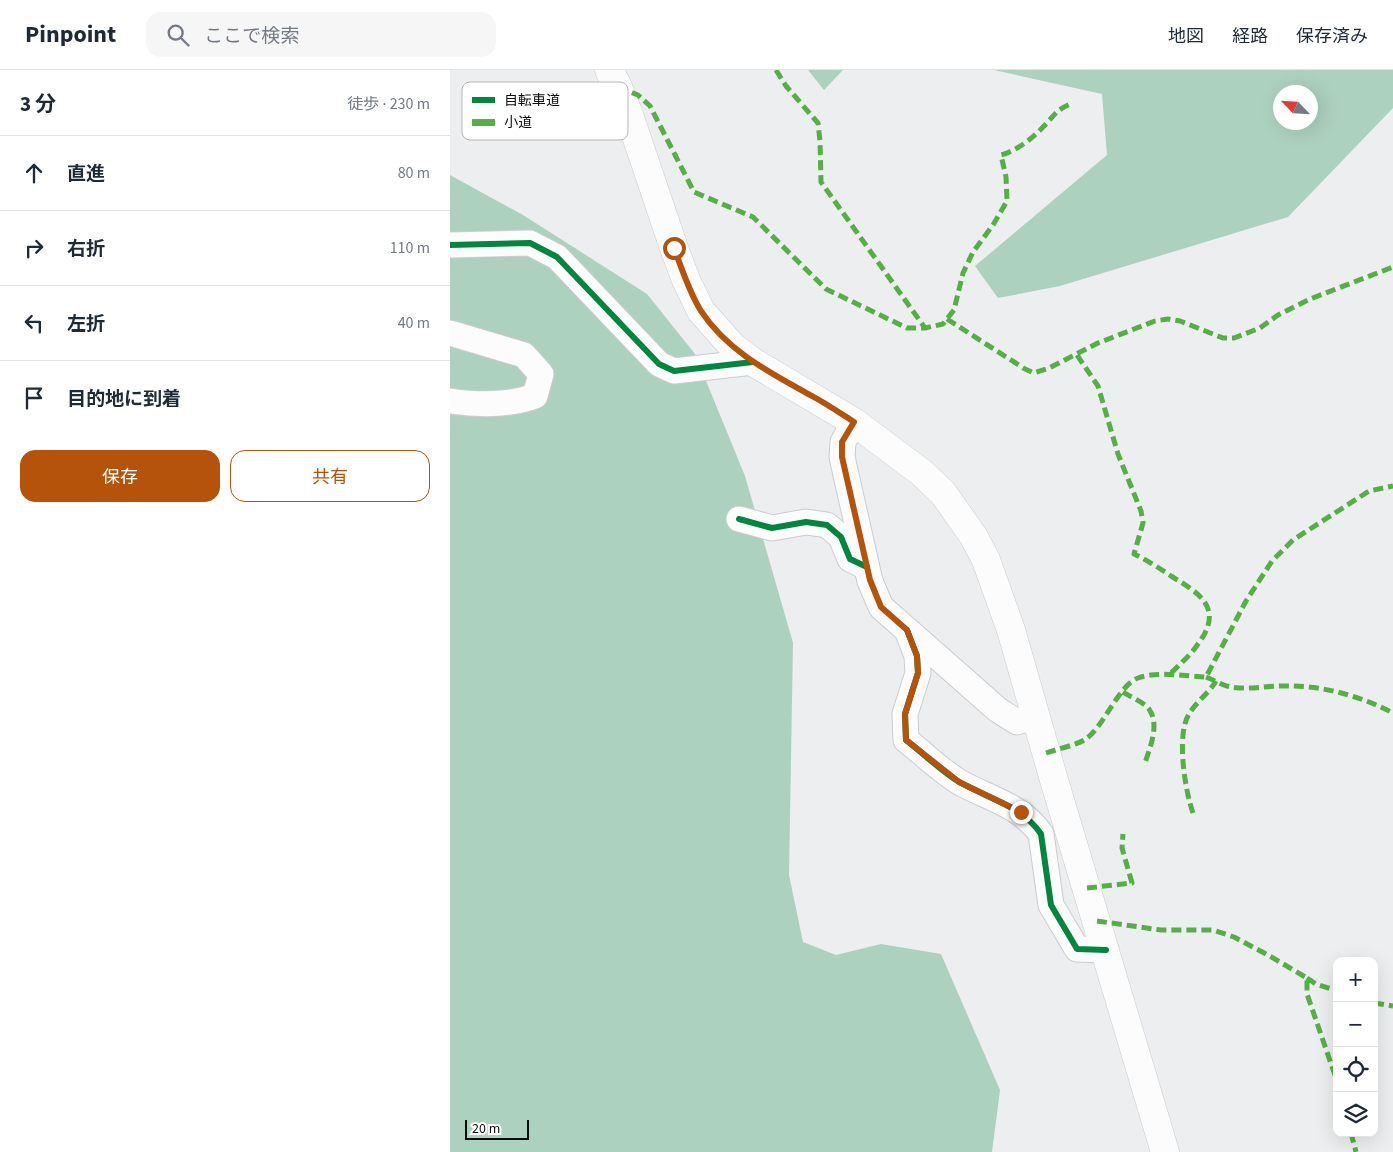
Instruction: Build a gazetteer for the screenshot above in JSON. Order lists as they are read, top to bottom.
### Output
{
  "legend": ["自転車道", "小道"],
  "scale_bar": "20 m",
  "north": "top left",
  "page": {
    "header": "Pinpoint",
    "search": "ここで検索",
    "nav": ["地図", "経路", "保存済み"],
    "heading": ["3 分", "徒歩 · 230 m"],
    "list": [
      ["直進", "80 m"],
      ["右折", "110 m"],
      ["左折", "40 m"],
      "目的地に到着"
    ],
    "buttons": ["保存", "共有"],
    "map_buttons": ["+", "−"],
    "scale": "20 m"
  }
}
